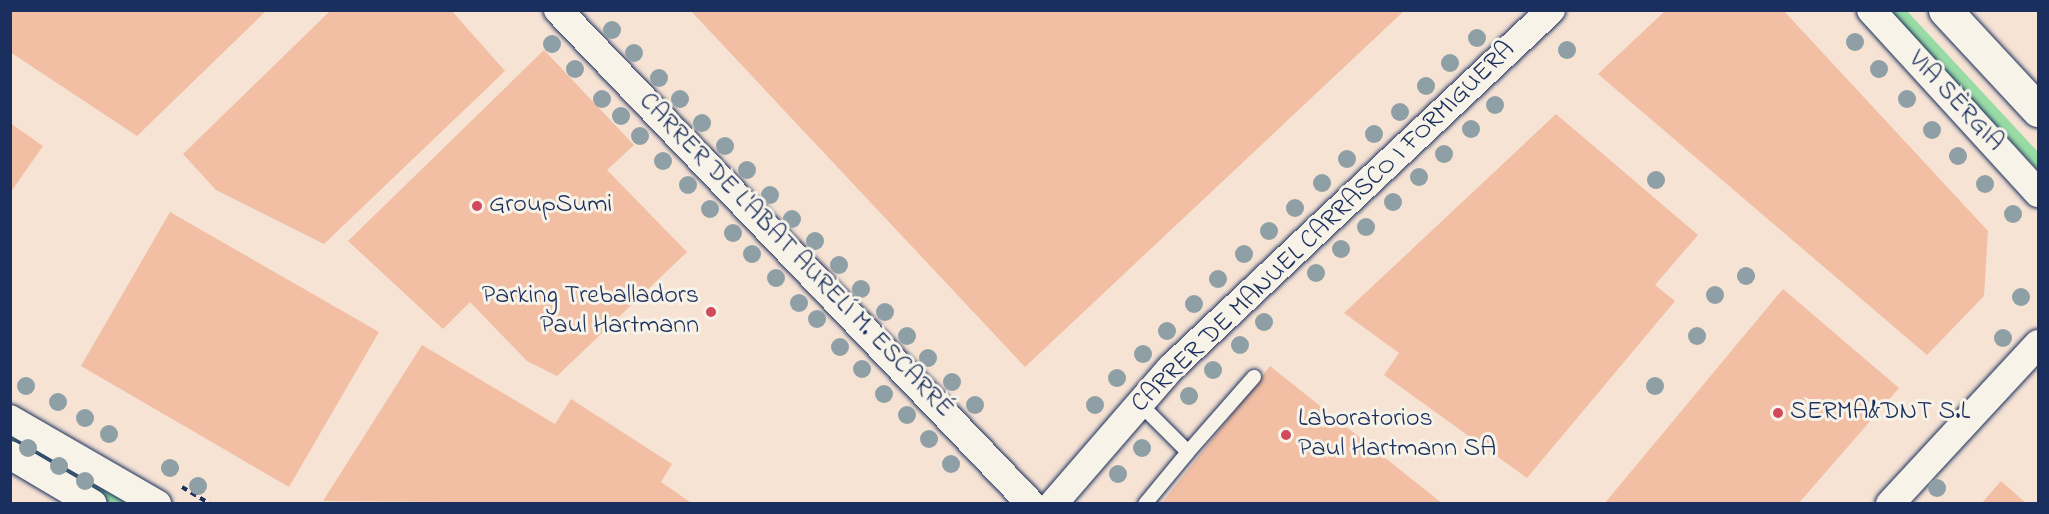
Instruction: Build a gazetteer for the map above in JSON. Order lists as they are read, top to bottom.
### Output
{
  "streets": {
    "street": ["VIA SÈRGIA", "CARRER DE MANUEL CARRASCO I FORMIGUERA", "CARRER DE L'ABAT AURELÍ M. ESCARRÉ"]
  },
  "places": [
    "GroupSumi",
    "Parking Treballadors Paul Hartmann",
    "SERMA&DNT S.L",
    "Laboratorios Paul Hartmann SA"
  ]
}
